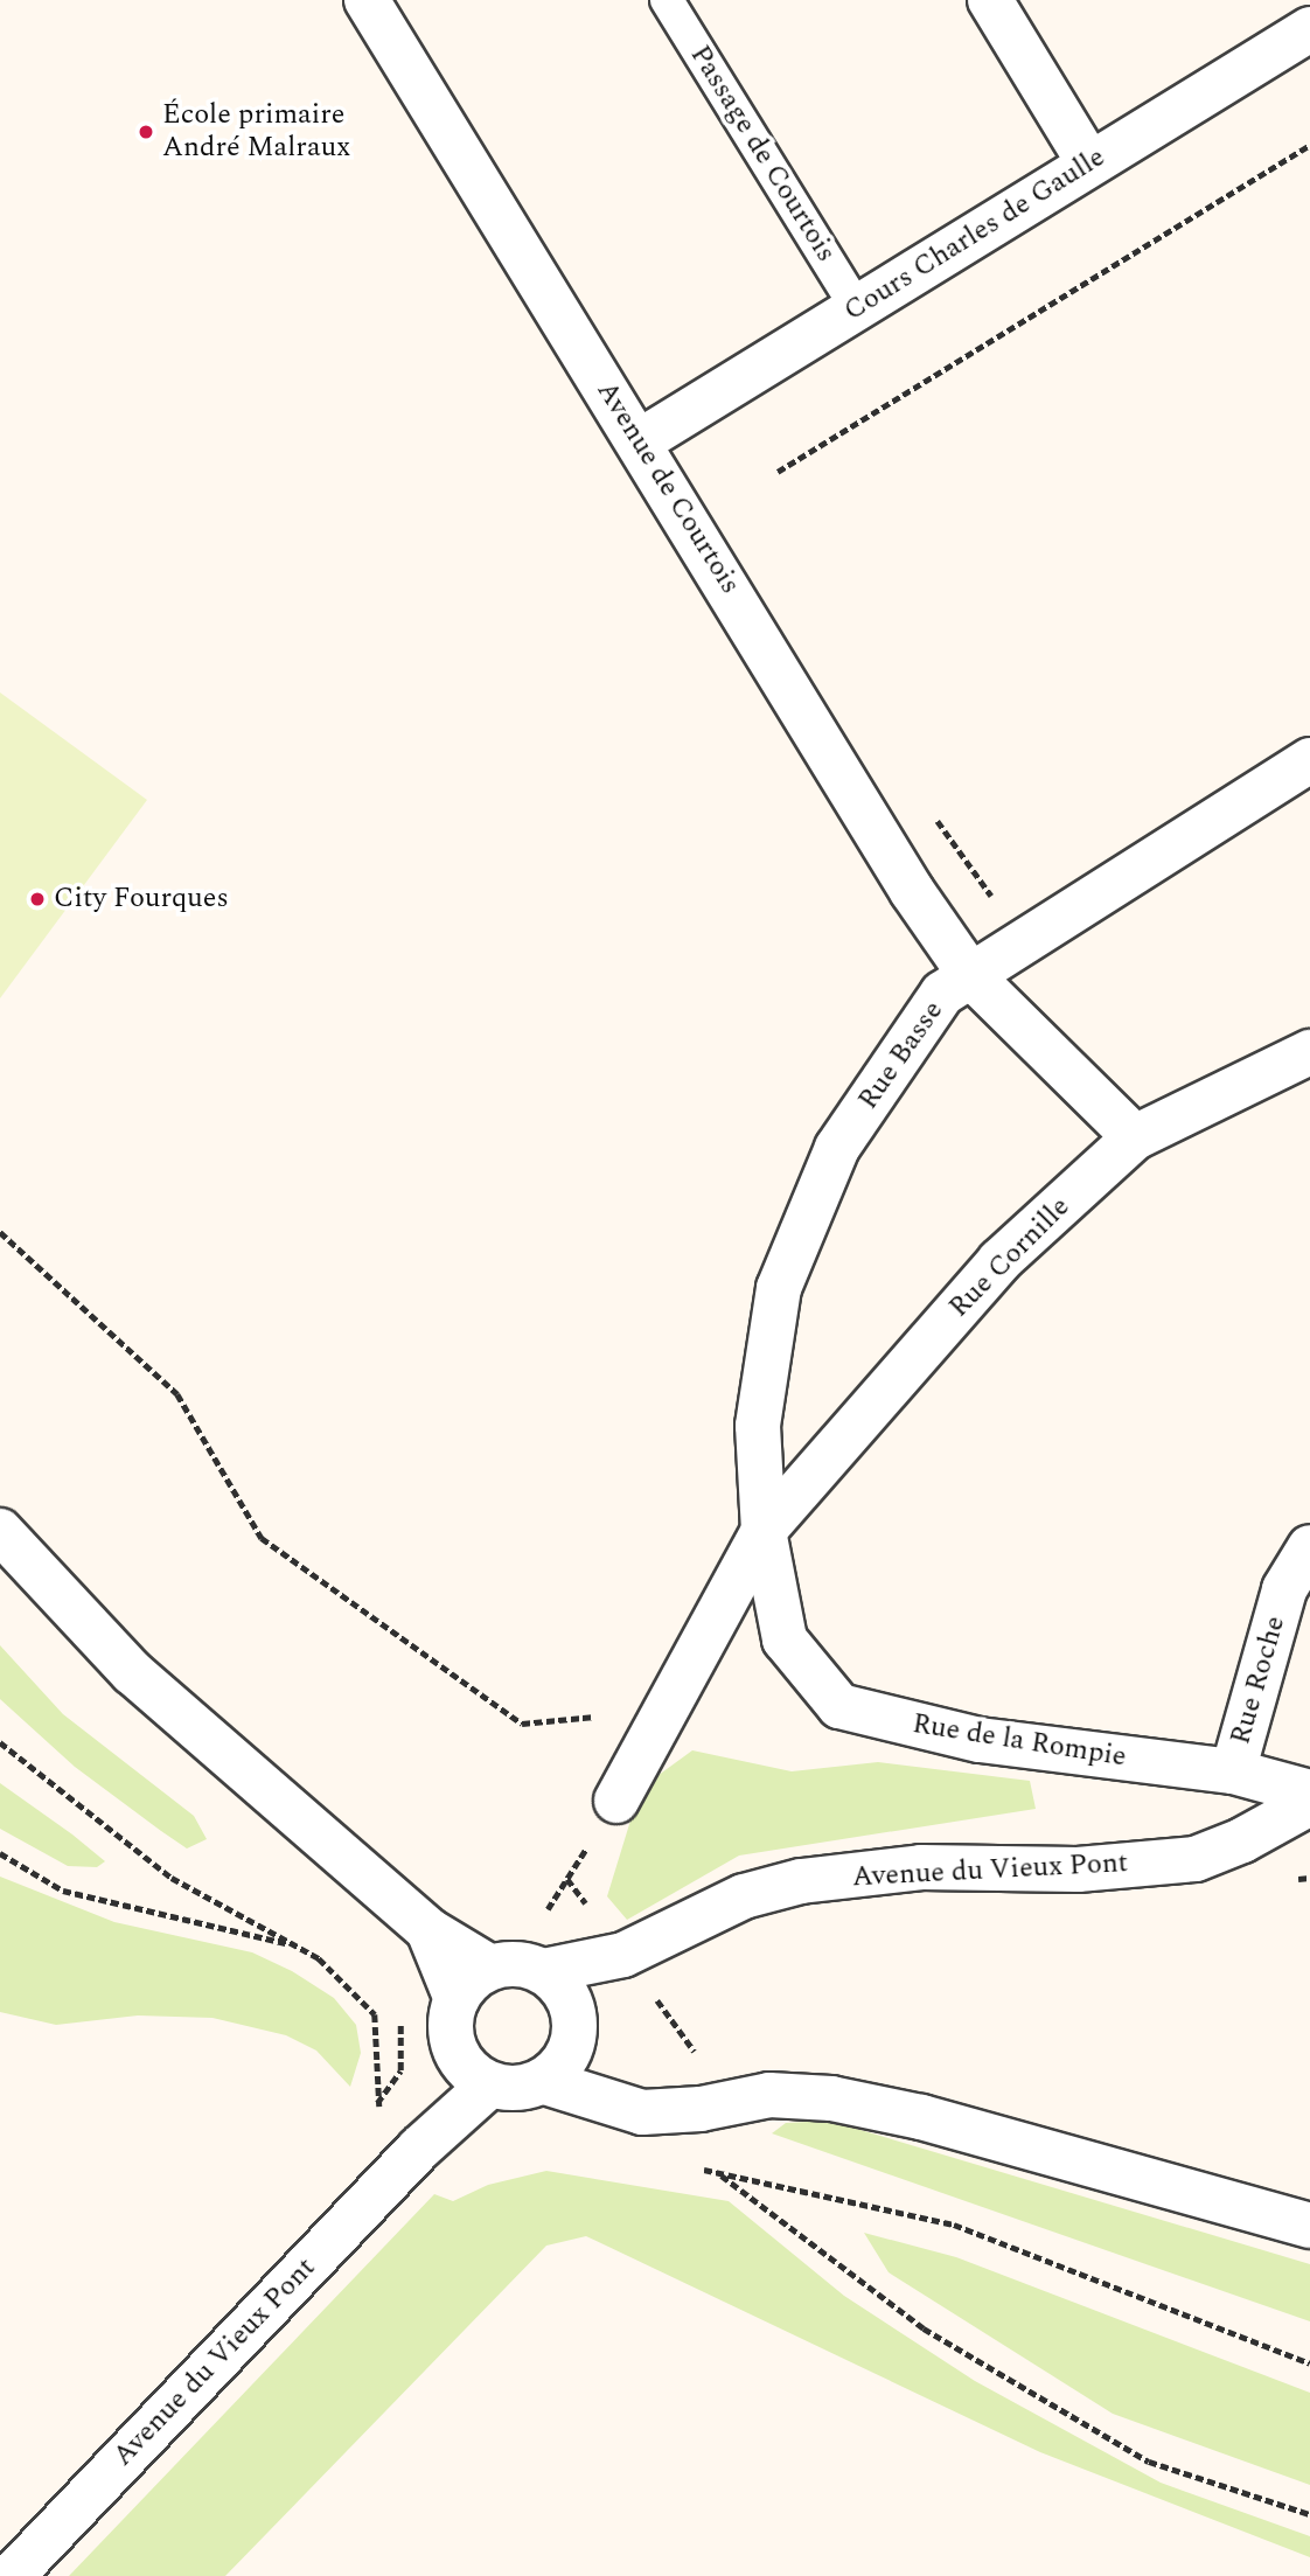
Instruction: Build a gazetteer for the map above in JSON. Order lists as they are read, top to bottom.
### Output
{
  "streets": {
    "street": [
      "Cours Charles de Gaulle",
      "Avenue de Courtois",
      "Rue Basse",
      "Rue Cornille",
      "Rue Roche",
      "Rue de la Rompie",
      "Avenue du Vieux Pont"
    ],
    "lane": ["Passage de Courtois"]
  },
  "crossings": [
    ["Passage de Courtois", "Cours Charles de Gaulle"],
    ["Cours Charles de Gaulle", "Avenue de Courtois"],
    ["Avenue de Courtois", "Rue Basse"],
    ["Avenue de Courtois", "Rue Cornille"],
    ["Rue Basse", "Rue Cornille"],
    ["Rue Basse", "Rue de la Rompie"],
    ["Rue Cornille", "Rue de la Rompie"],
    ["Rue Roche", "Rue de la Rompie"]
  ],
  "places": ["École primaire André Malraux", "City Fourques"]
}
